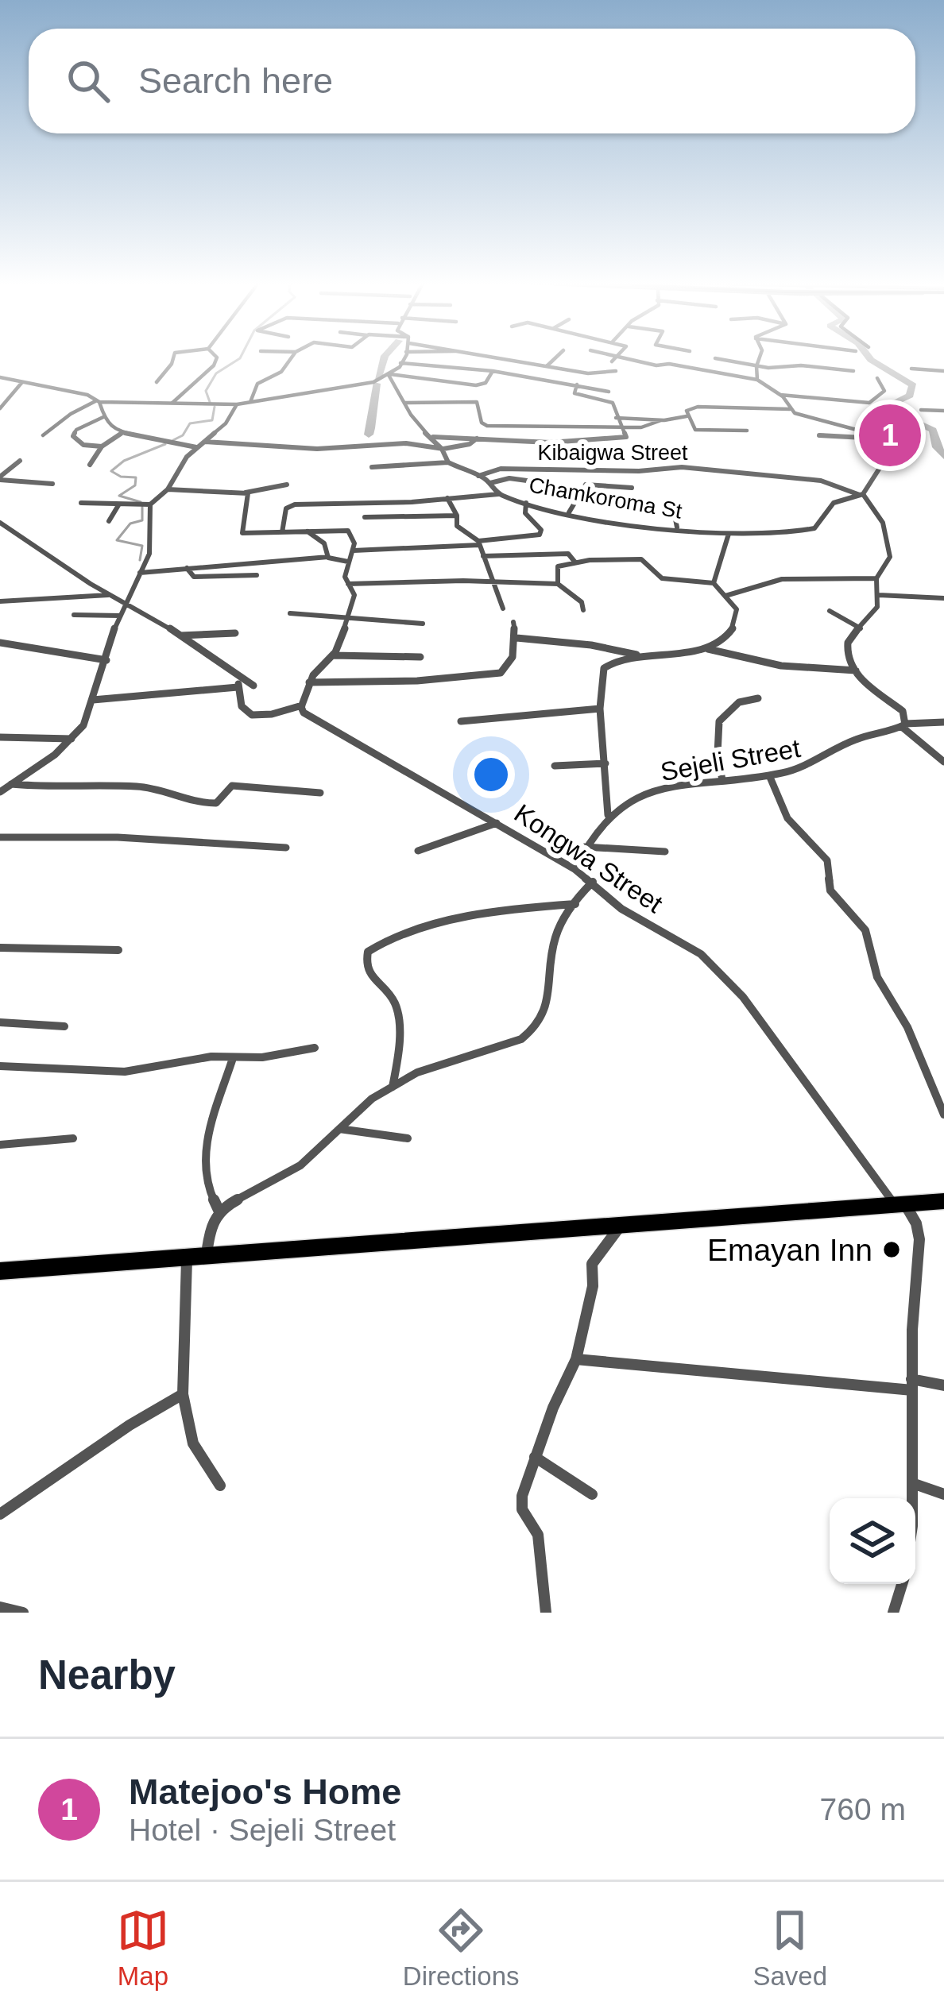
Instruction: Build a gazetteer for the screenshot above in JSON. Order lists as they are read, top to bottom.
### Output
{
  "streets": {
    "street": [
      "Kibaigwa Street",
      "Chamkoroma St",
      "Sejeli Street",
      "Kongwa Street"
    ]
  },
  "crossings": [
    ["Kibaigwa Street", "Chamkoroma St"],
    ["Sejeli Street", "Kongwa Street"]
  ],
  "places": ["Emayan Inn"],
  "page": {
    "search": "Search here",
    "pins": "1",
    "heading": "Nearby",
    "list": [
      {
        "mark": "1",
        "name": "Matejoo's Home",
        "note": "Hotel · Sejeli Street",
        "value": "760 m"
      }
    ],
    "nav": ["Map", "Directions", "Saved"]
  }
}
